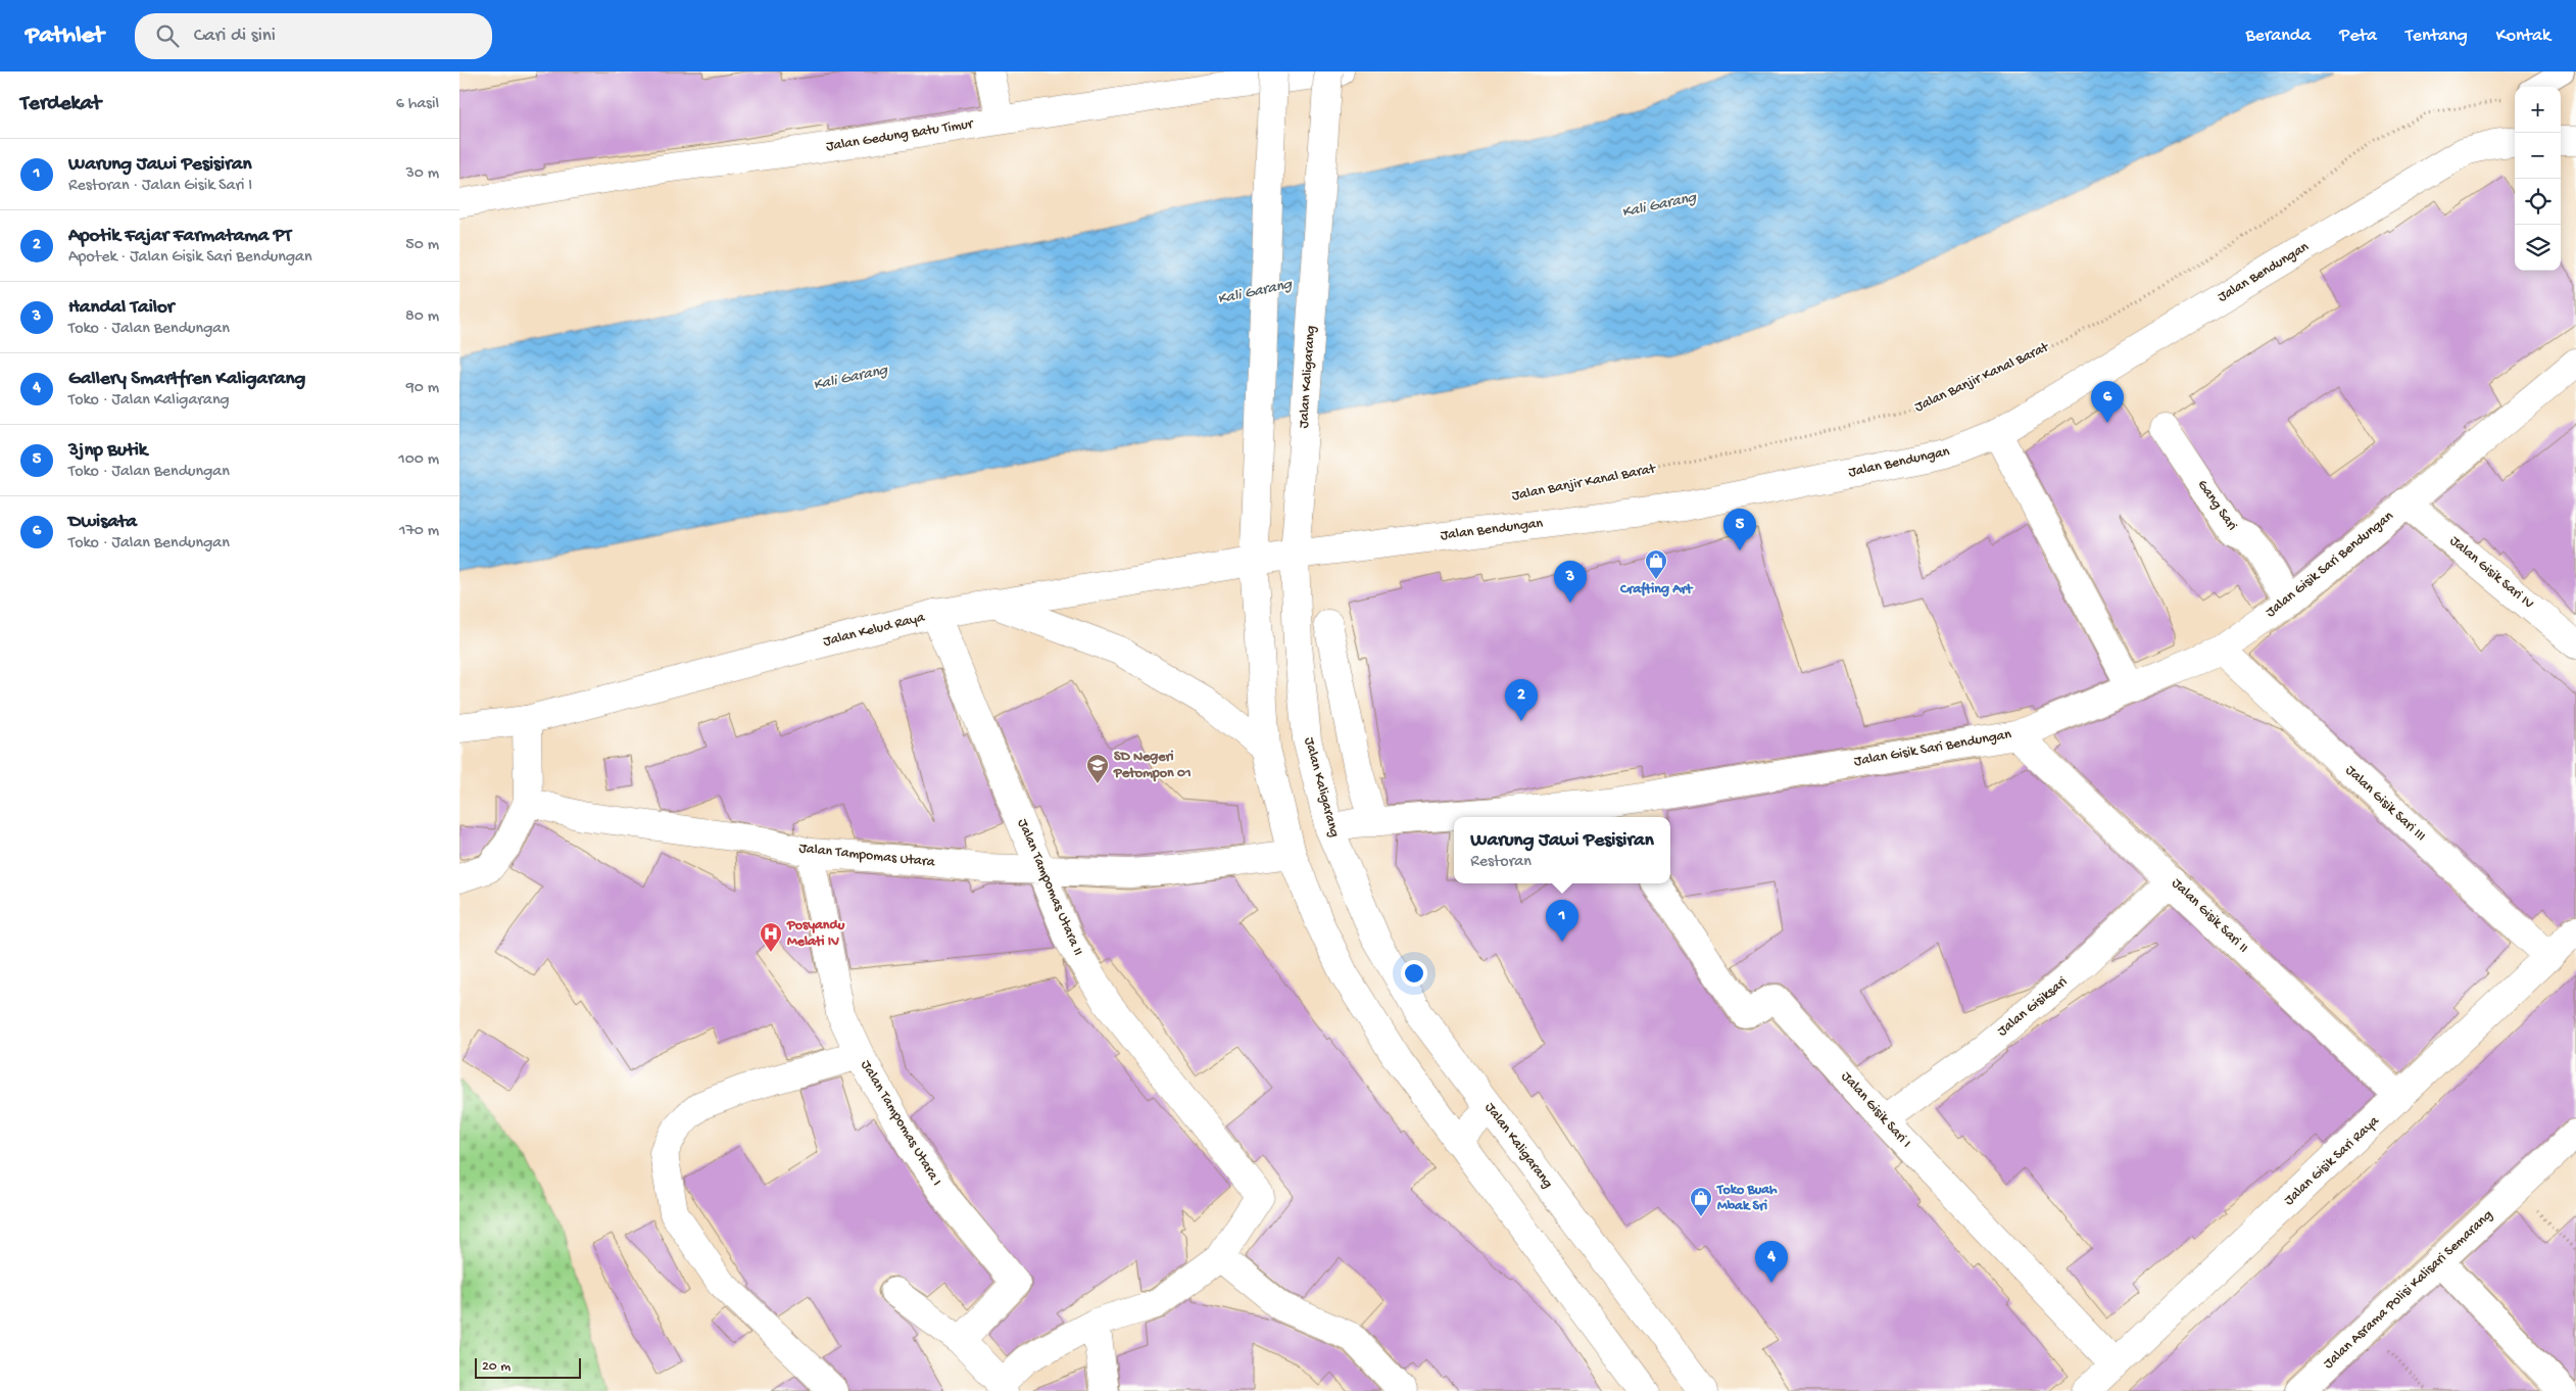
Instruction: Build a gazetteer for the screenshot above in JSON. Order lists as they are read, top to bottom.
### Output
{
  "streets": {
    "main road": [
      "Jalan Gedung Batu Timur",
      "Jalan Bendungan",
      "Jalan Kaligarang",
      "Gang Sari",
      "Jalan Gisik Sari Bendungan",
      "Jalan Gisik Sari IV",
      "Jalan Kelud Raya",
      "Jalan Gisik Sari III",
      "Jalan Tampomas Utara",
      "Jalan Tampomas Utara II",
      "Jalan Gisik Sari II",
      "Jalan Gisiksari",
      "Jalan Gisik Sari I",
      "Jalan Tampomas Utara I",
      "Jalan Gisik Sari Raya",
      "Jalan Asrama Polisi Kalisari Semarang"
    ],
    "path": ["Jalan Banjir Kanal Barat"]
  },
  "crossings": [
    ["Jalan Bendungan", "Jalan Kaligarang"],
    ["Jalan Bendungan", "Jalan Kelud Raya"],
    ["Jalan Kaligarang", "Jalan Gisik Sari Bendungan"],
    ["Jalan Kaligarang", "Jalan Kelud Raya"],
    ["Gang Sari", "Jalan Gisik Sari Bendungan"],
    ["Jalan Gisik Sari Bendungan", "Jalan Gisik Sari IV"],
    ["Jalan Gisik Sari Bendungan", "Jalan Gisik Sari III"],
    ["Jalan Gisik Sari Bendungan", "Jalan Gisik Sari II"],
    ["Jalan Kelud Raya", "Jalan Tampomas Utara II"],
    ["Jalan Gisik Sari III", "Jalan Gisik Sari Raya"],
    ["Jalan Tampomas Utara", "Jalan Tampomas Utara II"],
    ["Jalan Tampomas Utara", "Jalan Tampomas Utara I"],
    ["Jalan Gisik Sari II", "Jalan Gisiksari"],
    ["Jalan Gisik Sari II", "Jalan Gisik Sari Raya"],
    ["Jalan Gisiksari", "Jalan Gisik Sari I"],
    ["Jalan Gisik Sari I", "Jalan Gisik Sari Raya"]
  ],
  "water": ["Kali Garang"],
  "places": {
    "shop": ["Crafting Art", "Toko Buah Mbak Sri"],
    "school or university": ["SD Negeri Petompon 01"],
    "hospital": ["Posyandu Melati IV"]
  },
  "scale_bar": "20 m",
  "page": {
    "header": "Pathlet",
    "search": "Cari di sini",
    "nav": [
      "Beranda",
      "Peta",
      "Tentang",
      "Kontak"
    ],
    "heading": ["Terdekat", "6 hasil"],
    "map_buttons": ["+", "−"],
    "list": [
      {
        "mark": "1",
        "name": "Warung Jawi Pesisiran",
        "note": "Restoran · Jalan Gisik Sari I",
        "value": "30 m"
      },
      {
        "mark": "2",
        "name": "Apotik Fajar Farmatama PT",
        "note": "Apotek · Jalan Gisik Sari Bendungan",
        "value": "50 m"
      },
      {
        "mark": "3",
        "name": "Handal Tailor",
        "note": "Toko · Jalan Bendungan",
        "value": "80 m"
      },
      {
        "mark": "4",
        "name": "Gallery Smartfren Kaligarang",
        "note": "Toko · Jalan Kaligarang",
        "value": "90 m"
      },
      {
        "mark": "5",
        "name": "3jnp Butik",
        "note": "Toko · Jalan Bendungan",
        "value": "100 m"
      },
      {
        "mark": "6",
        "name": "Dwisata",
        "note": "Toko · Jalan Bendungan",
        "value": "170 m"
      }
    ],
    "pins": [
      "6",
      "5",
      "3",
      "2",
      "1",
      "4"
    ],
    "popup": ["Warung Jawi Pesisiran", "Restoran"],
    "scale": "20 m"
  }
}
